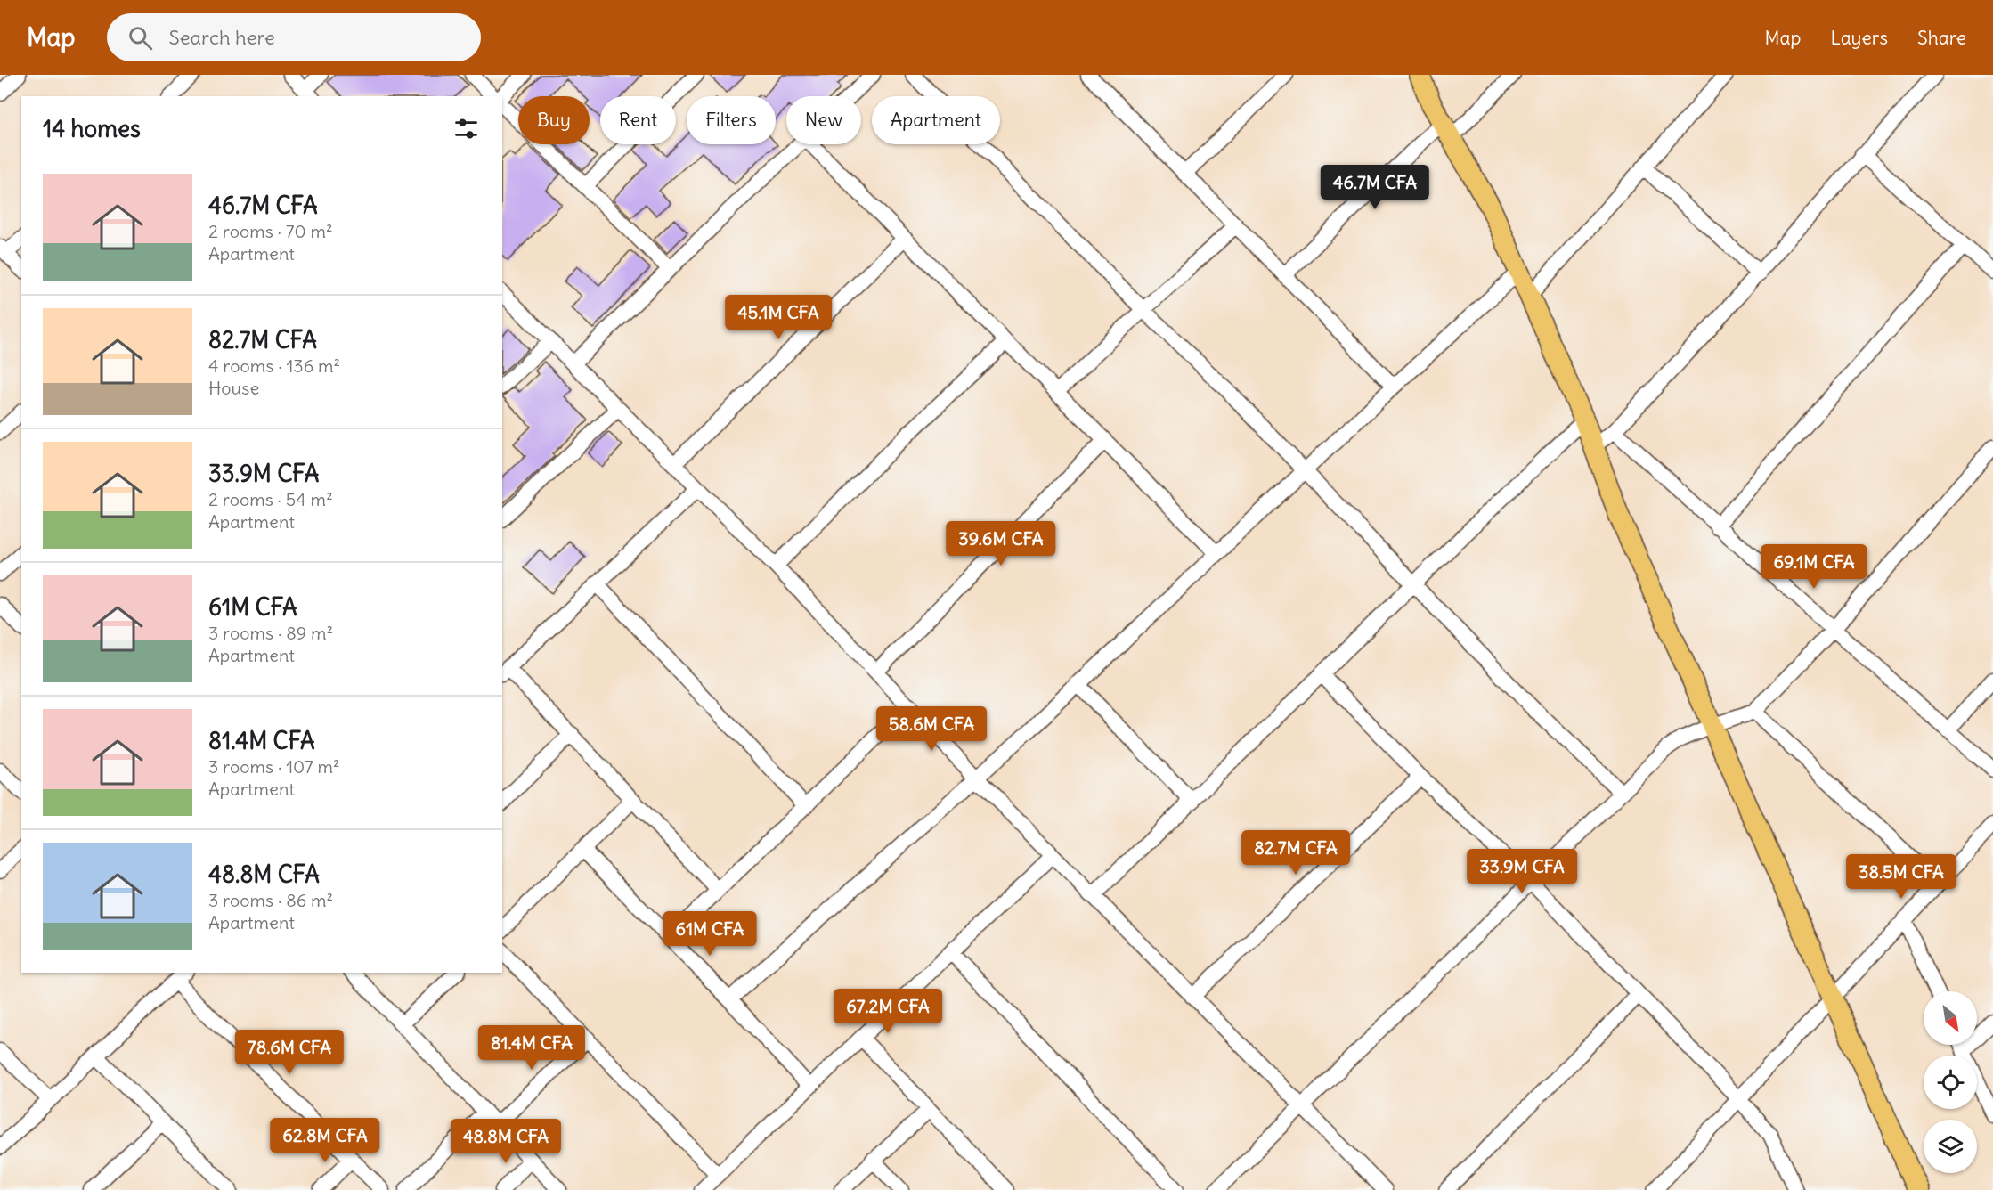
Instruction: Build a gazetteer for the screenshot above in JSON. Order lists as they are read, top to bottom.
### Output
{
  "north": "bottom right",
  "page": {
    "header": "Map",
    "search": "Search here",
    "nav": ["Map", "Layers", "Share"],
    "chip": [
      "Buy",
      "Rent",
      "Filters",
      "New",
      "Apartment"
    ],
    "heading": "14 homes",
    "list": [
      {
        "name": "46.7M CFA",
        "note": "2 rooms · 70 m² · Apartment"
      },
      {
        "name": "82.7M CFA",
        "note": "4 rooms · 136 m² · House"
      },
      {
        "name": "33.9M CFA",
        "note": "2 rooms · 54 m² · Apartment"
      },
      {
        "name": "61M CFA",
        "note": "3 rooms · 89 m² · Apartment"
      },
      {
        "name": "81.4M CFA",
        "note": "3 rooms · 107 m² · Apartment"
      },
      {
        "name": "48.8M CFA",
        "note": "3 rooms · 86 m² · Apartment"
      }
    ],
    "price": [
      "46.7M CFA",
      "45.1M CFA",
      "39.6M CFA",
      "69.1M CFA",
      "58.6M CFA",
      "82.7M CFA",
      "33.9M CFA",
      "38.5M CFA",
      "61M CFA",
      "67.2M CFA",
      "81.4M CFA",
      "78.6M CFA",
      "62.8M CFA",
      "48.8M CFA"
    ]
  }
}
